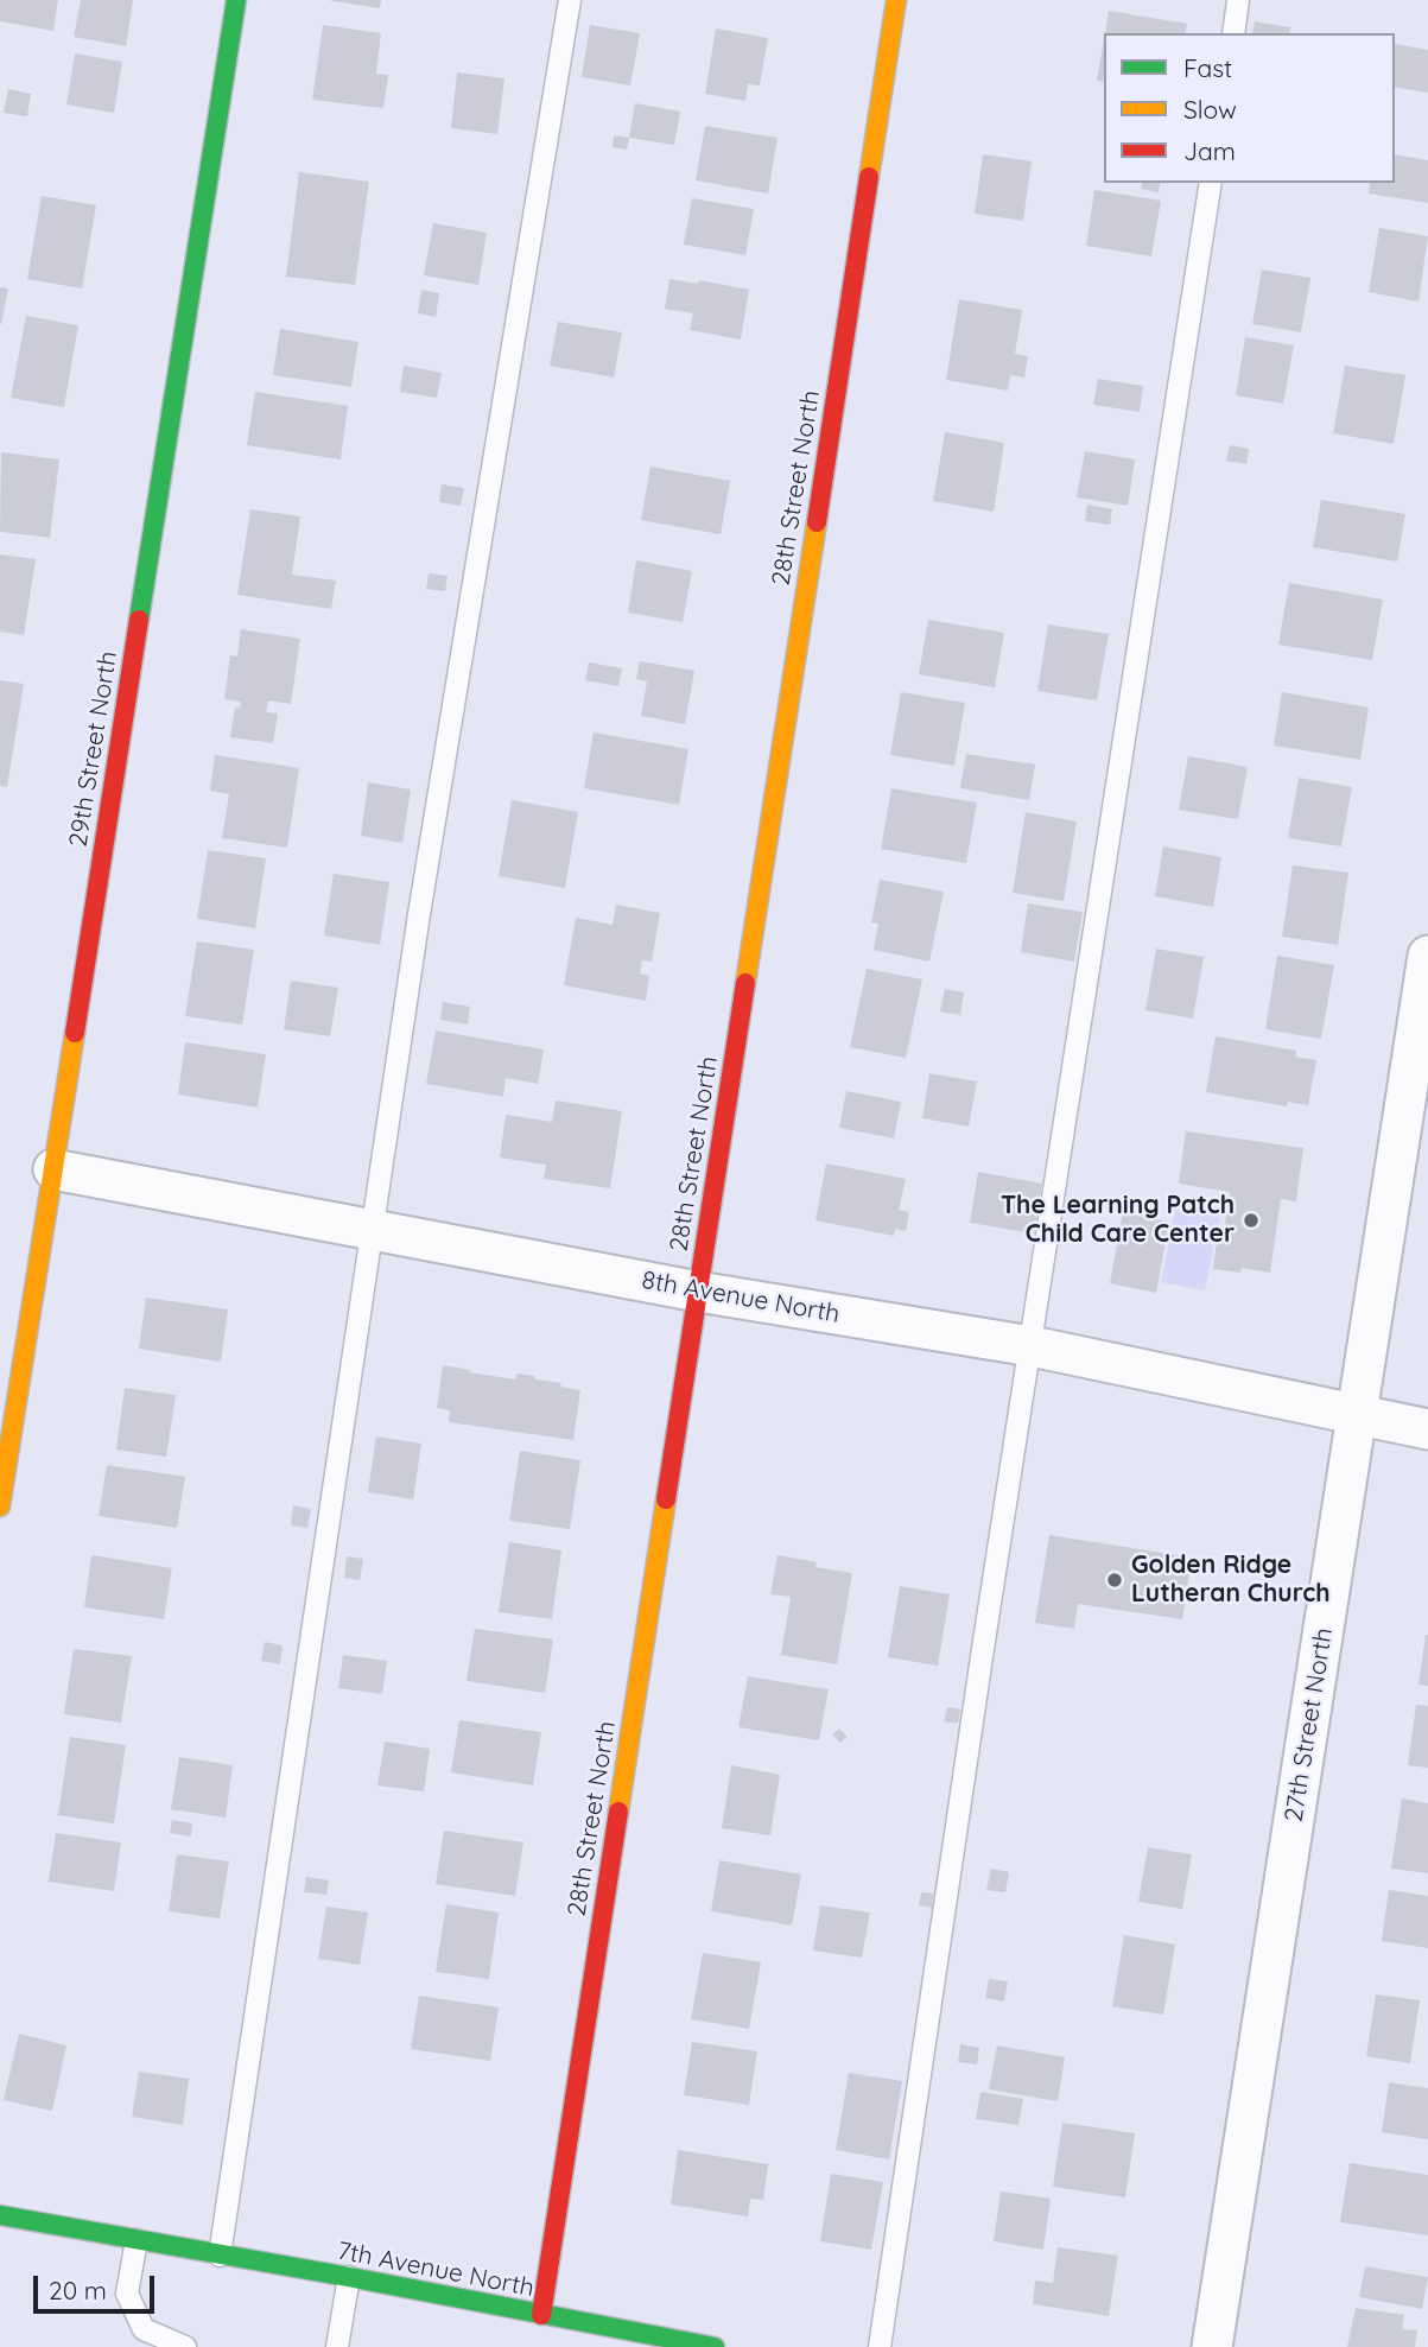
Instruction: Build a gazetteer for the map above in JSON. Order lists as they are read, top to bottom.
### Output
{
  "streets": {
    "street": [
      "28th Street North",
      "29th Street North",
      "8th Avenue North",
      "27th Street North",
      "7th Avenue North"
    ]
  },
  "crossings": [
    ["28th Street North", "8th Avenue North"],
    ["28th Street North", "7th Avenue North"],
    ["29th Street North", "8th Avenue North"],
    ["8th Avenue North", "27th Street North"]
  ],
  "places": ["The Learning Patch Child Care Center", "Golden Ridge Lutheran Church"],
  "legend": ["Fast", "Slow", "Jam"],
  "scale_bar": "20 m"
}
